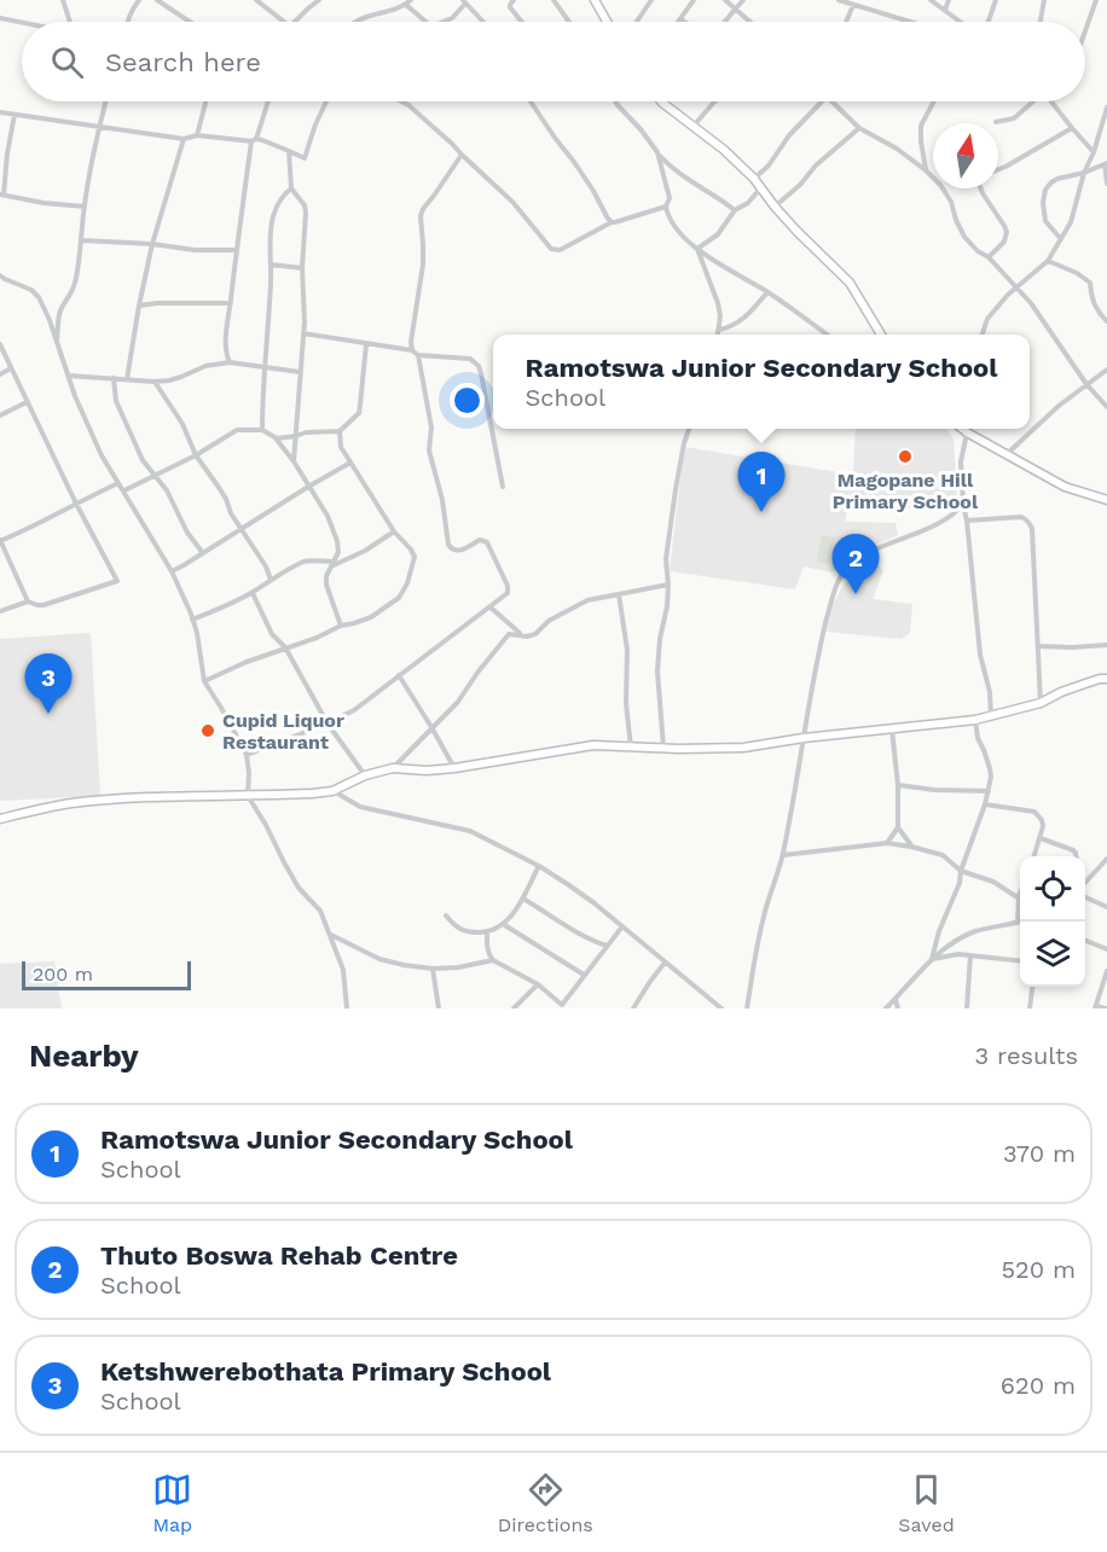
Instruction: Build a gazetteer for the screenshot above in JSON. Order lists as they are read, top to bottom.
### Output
{
  "places": ["Magopane Hill Primary School", "Cupid Liquor Restaurant"],
  "scale_bar": "200 m",
  "north": "top",
  "page": {
    "search": "Search here",
    "popup": ["Ramotswa Junior Secondary School", "School"],
    "pins": ["1", "2", "3"],
    "scale": "200 m",
    "heading": ["Nearby", "3 results"],
    "list": [
      {
        "mark": "1",
        "name": "Ramotswa Junior Secondary School",
        "note": "School",
        "value": "370 m"
      },
      {
        "mark": "2",
        "name": "Thuto Boswa Rehab Centre",
        "note": "School",
        "value": "520 m"
      },
      {
        "mark": "3",
        "name": "Ketshwerebothata Primary School",
        "note": "School",
        "value": "620 m"
      }
    ],
    "nav": ["Map", "Directions", "Saved"]
  }
}
